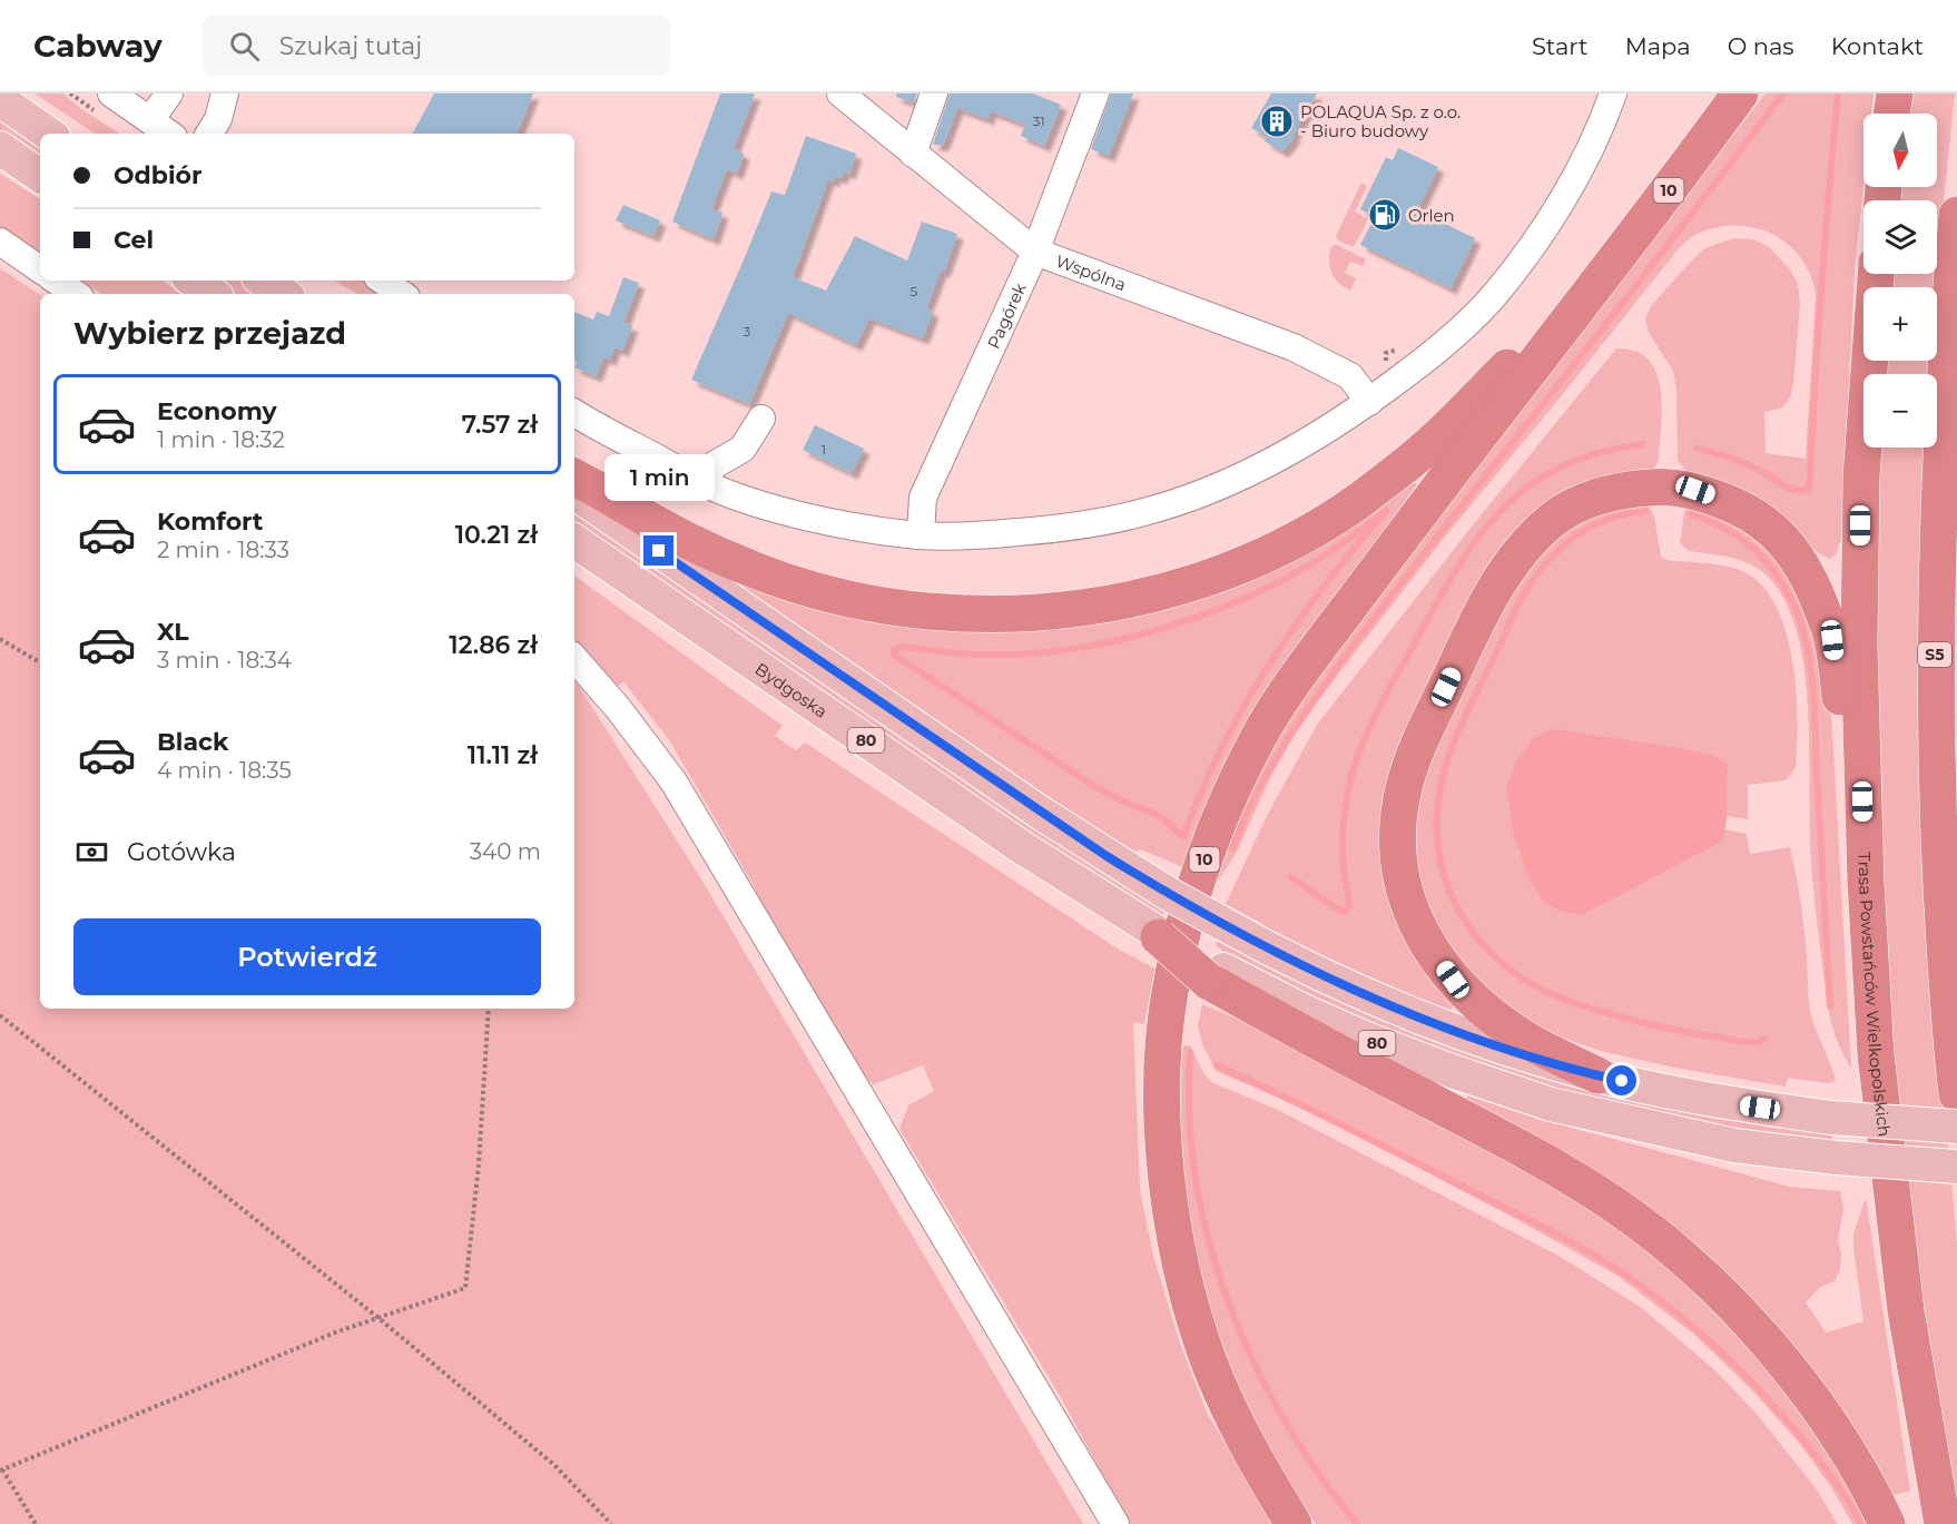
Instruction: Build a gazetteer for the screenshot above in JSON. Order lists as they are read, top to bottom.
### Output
{
  "streets": {
    "highway": ["10", "S5", "Trasa Powstańców Wielkopolskich"],
    "main road": ["Bydgoska", "80"],
    "street": ["Wspólna", "Pagórek"]
  },
  "crossings": [
    ["Wspólna", "Pagórek"]
  ],
  "places": {
    "building": ["POLAQUA Sp. z o.o. - Biuro budowy"],
    "fuel station": ["Orlen"]
  },
  "house_numbers": [
    "31",
    "5",
    "3",
    "1"
  ],
  "north": "bottom",
  "page": {
    "header": "Cabway",
    "search": "Szukaj tutaj",
    "nav": [
      "Start",
      "Mapa",
      "O nas",
      "Kontakt"
    ],
    "map_buttons": ["+", "−"],
    "banner": ["Odbiór", "Cel"],
    "heading": "Wybierz przejazd",
    "list": [
      {
        "name": "Economy",
        "note": "1 min · 18:32",
        "value": "7.57 zł"
      },
      {
        "name": "Komfort",
        "note": "2 min · 18:33",
        "value": "10.21 zł"
      },
      {
        "name": "XL",
        "note": "3 min · 18:34",
        "value": "12.86 zł"
      },
      {
        "name": "Black",
        "note": "4 min · 18:35",
        "value": "11.11 zł"
      }
    ],
    "bubble": "1 min",
    "pay": ["Gotówka", "340 m"],
    "buttons": "Potwierdź"
  }
}
